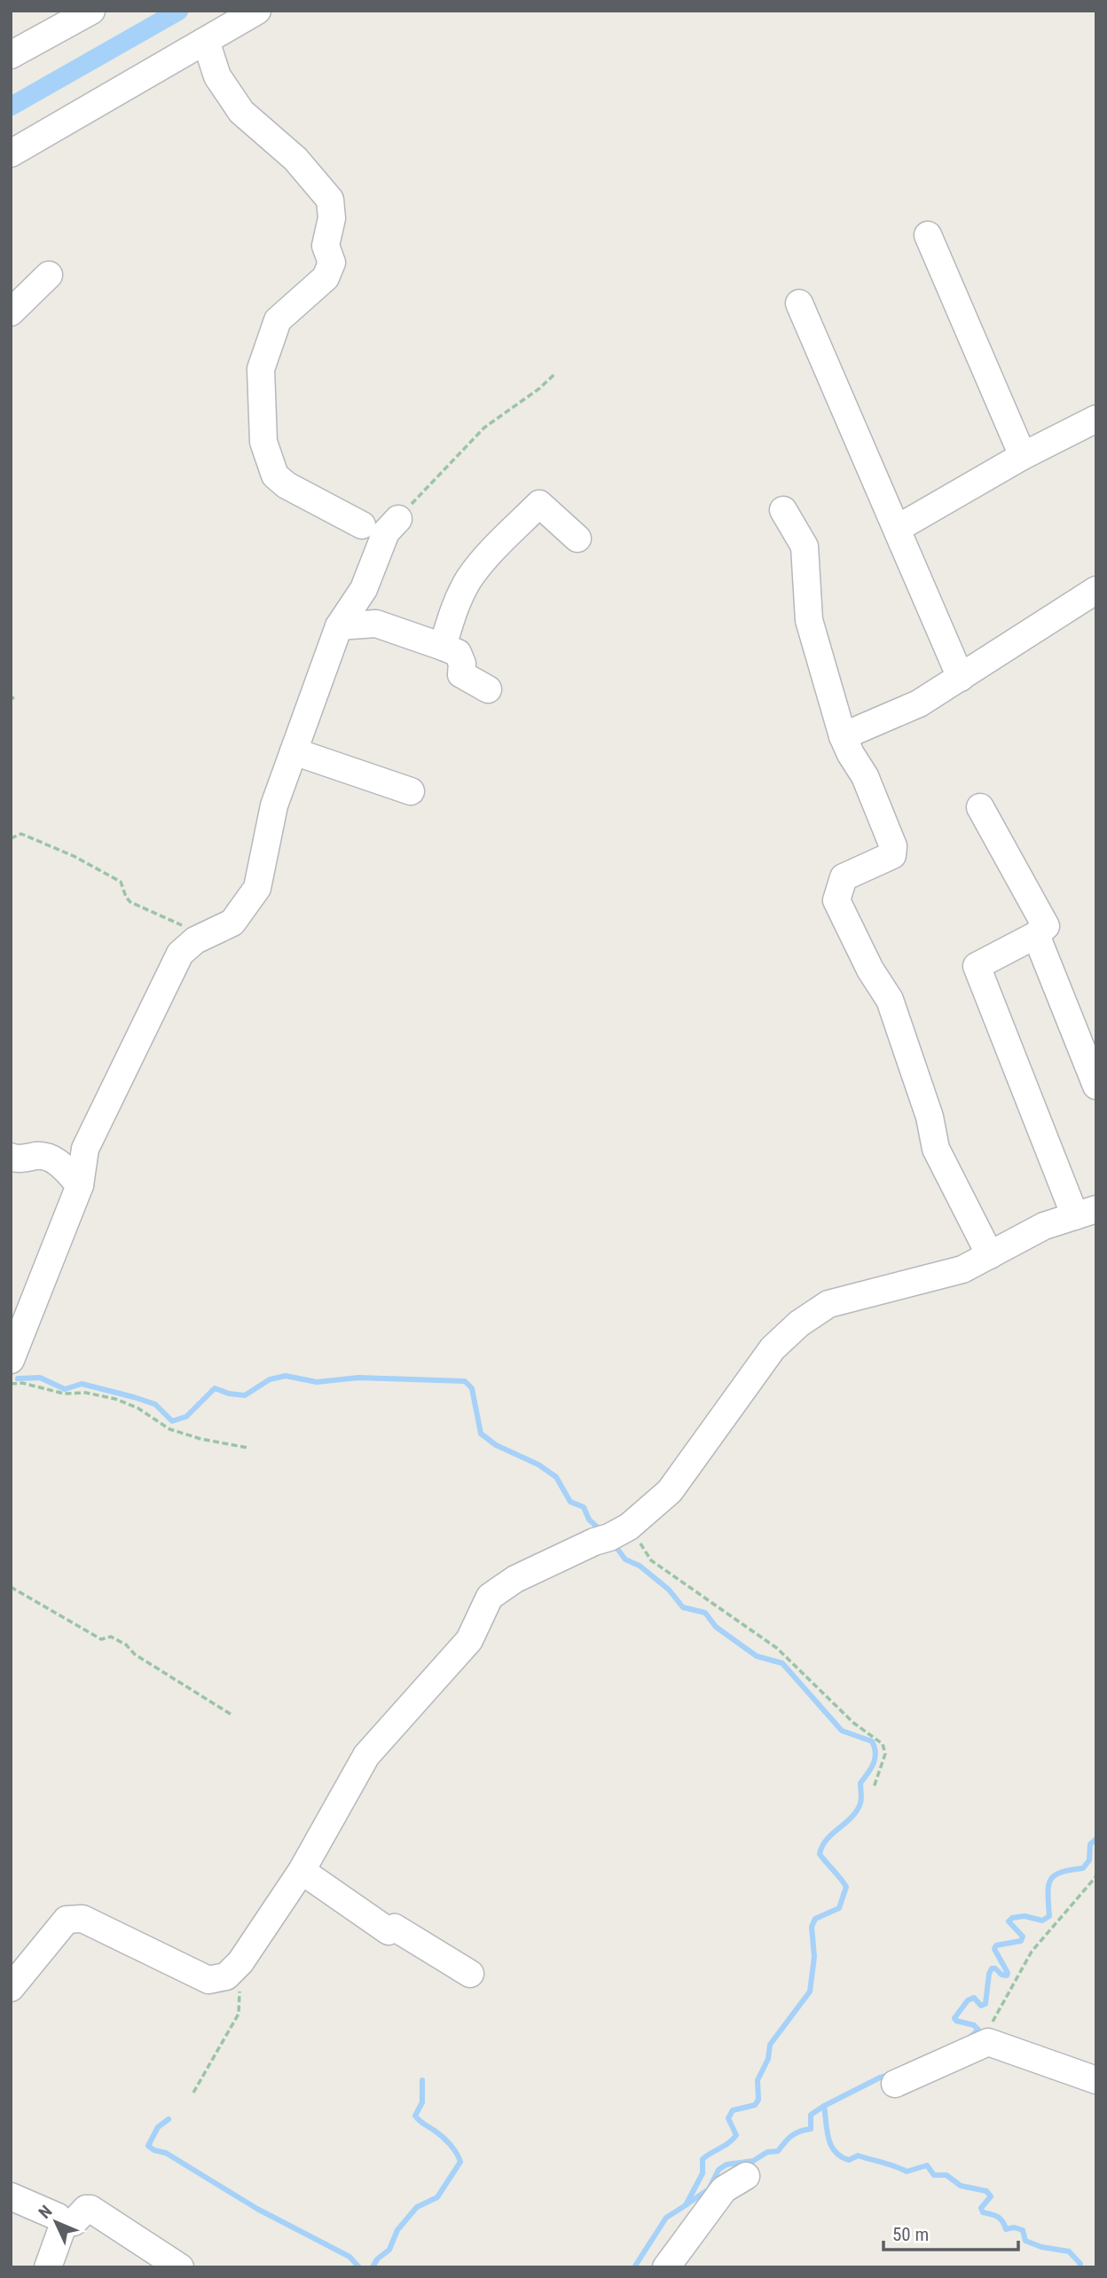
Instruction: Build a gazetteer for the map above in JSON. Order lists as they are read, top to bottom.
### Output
{
  "scale_bar": "50 m",
  "north": "top left"
}
